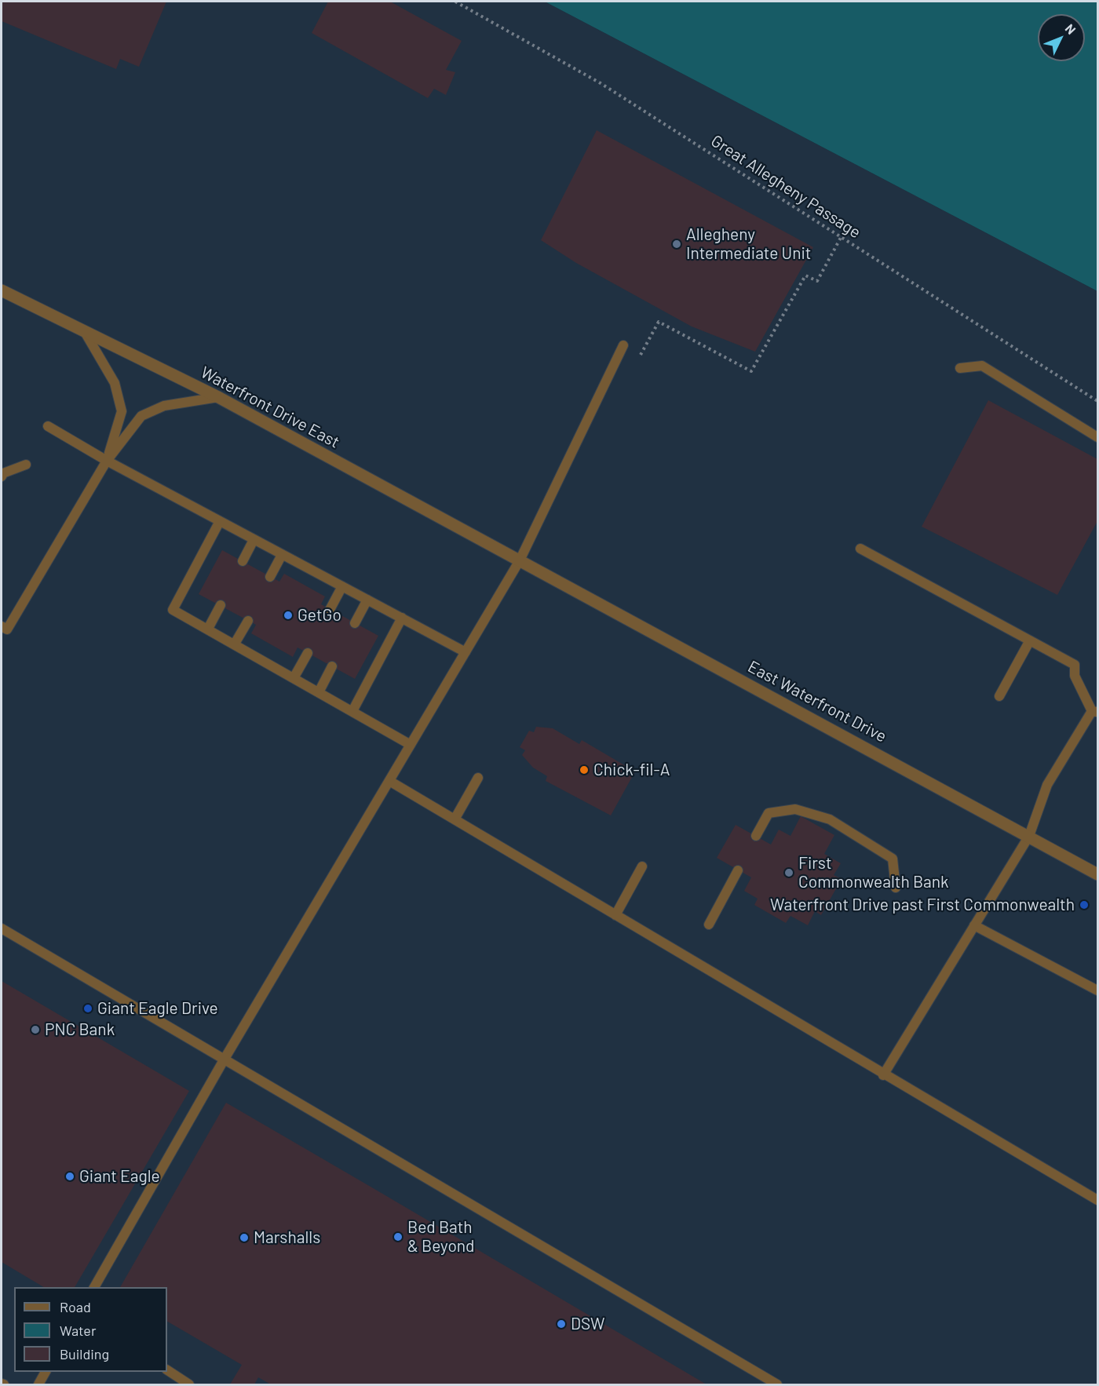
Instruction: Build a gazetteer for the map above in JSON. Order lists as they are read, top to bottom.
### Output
{
  "streets": {
    "street": ["Waterfront Drive East", "East Waterfront Drive"],
    "path": ["Great Allegheny Passage"]
  },
  "crossings": [
    ["Waterfront Drive East", "East Waterfront Drive"]
  ],
  "places": [
    "Allegheny Intermediate Unit",
    "GetGo",
    "Chick-fil-A",
    "First Commonwealth Bank",
    "Waterfront Drive past First Commonwealth",
    "Giant Eagle Drive",
    "PNC Bank",
    "Giant Eagle",
    "Bed Bath & Beyond",
    "Marshalls",
    "DSW"
  ],
  "legend": ["Road", "Water", "Building"],
  "north": "top right"
}
